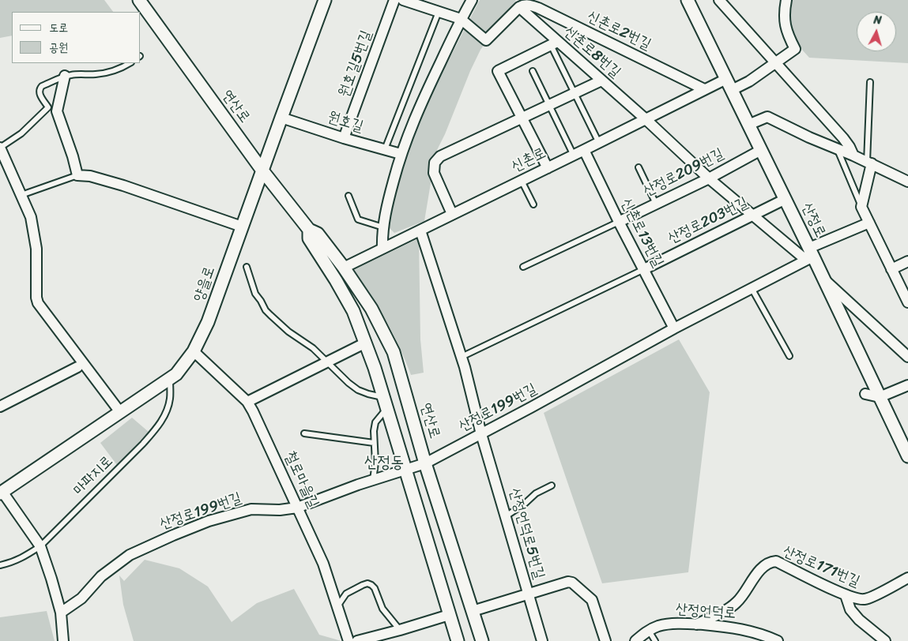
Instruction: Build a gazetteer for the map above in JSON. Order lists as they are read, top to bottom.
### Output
{
  "streets": {
    "street": [
      "신촌로2번길",
      "신촌로8번길",
      "원호길5번길",
      "연산로",
      "원호길",
      "신촌로",
      "산정로209번길",
      "산정로",
      "산정로203번길",
      "신촌로13번길",
      "양을로",
      "산정로199번길",
      "철로마을길",
      "산정언덕로5번길",
      "산정로171번길",
      "산정언덕로"
    ],
    "lane": ["마파지로"]
  },
  "crossings": [
    ["신촌로2번길", "신촌로8번길"],
    ["신촌로2번길", "신촌로"],
    ["신촌로8번길", "신촌로"],
    ["신촌로8번길", "산정로209번길"],
    ["신촌로8번길", "산정로"],
    ["신촌로8번길", "산정로203번길"],
    ["신촌로8번길", "산정로199번길"],
    ["원호길5번길", "원호길"],
    ["연산로", "신촌로"],
    ["연산로", "양을로"],
    ["연산로", "산정로199번길"],
    ["원호길", "양을로"],
    ["신촌로", "산정로"],
    ["신촌로", "신촌로13번길"],
    ["신촌로", "산정언덕로5번길"],
    ["산정로209번길", "산정로"],
    ["산정로209번길", "신촌로13번길"],
    ["산정로", "산정로203번길"],
    ["산정로", "산정로199번길"],
    ["산정로203번길", "신촌로13번길"],
    ["신촌로13번길", "산정로199번길"],
    ["양을로", "마파지로"],
    ["양을로", "철로마을길"],
    ["산정로199번길", "철로마을길"],
    ["산정로199번길", "산정언덕로5번길"],
    ["산정로171번길", "산정언덕로"]
  ],
  "districts": ["산정동"],
  "legend": ["도로", "공원"],
  "north": "top"
}
